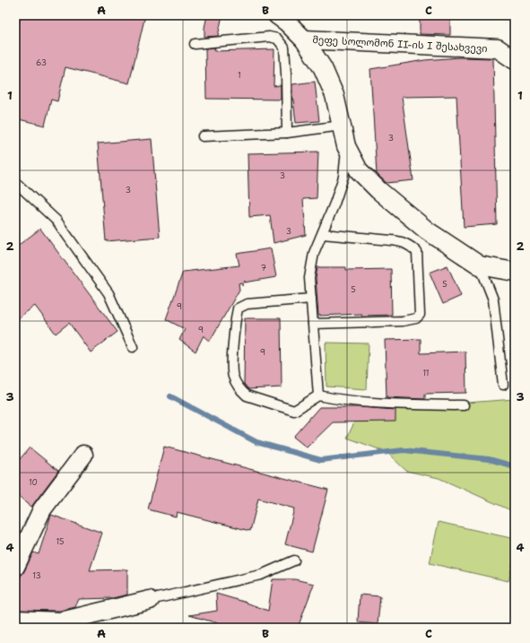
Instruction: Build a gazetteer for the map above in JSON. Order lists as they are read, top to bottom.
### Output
{
  "streets": {
    "street": ["მეფე სოლომონ II-ის I შესახვევი"]
  },
  "house_numbers": [
    "63",
    "1",
    "3",
    "3",
    "3",
    "3",
    "7",
    "5",
    "5",
    "9",
    "9",
    "9",
    "11",
    "10",
    "15",
    "13"
  ],
  "grid": {
    "columns": ["A", "B", "C"],
    "rows": [
      "1",
      "2",
      "3",
      "4"
    ]
  }
}
